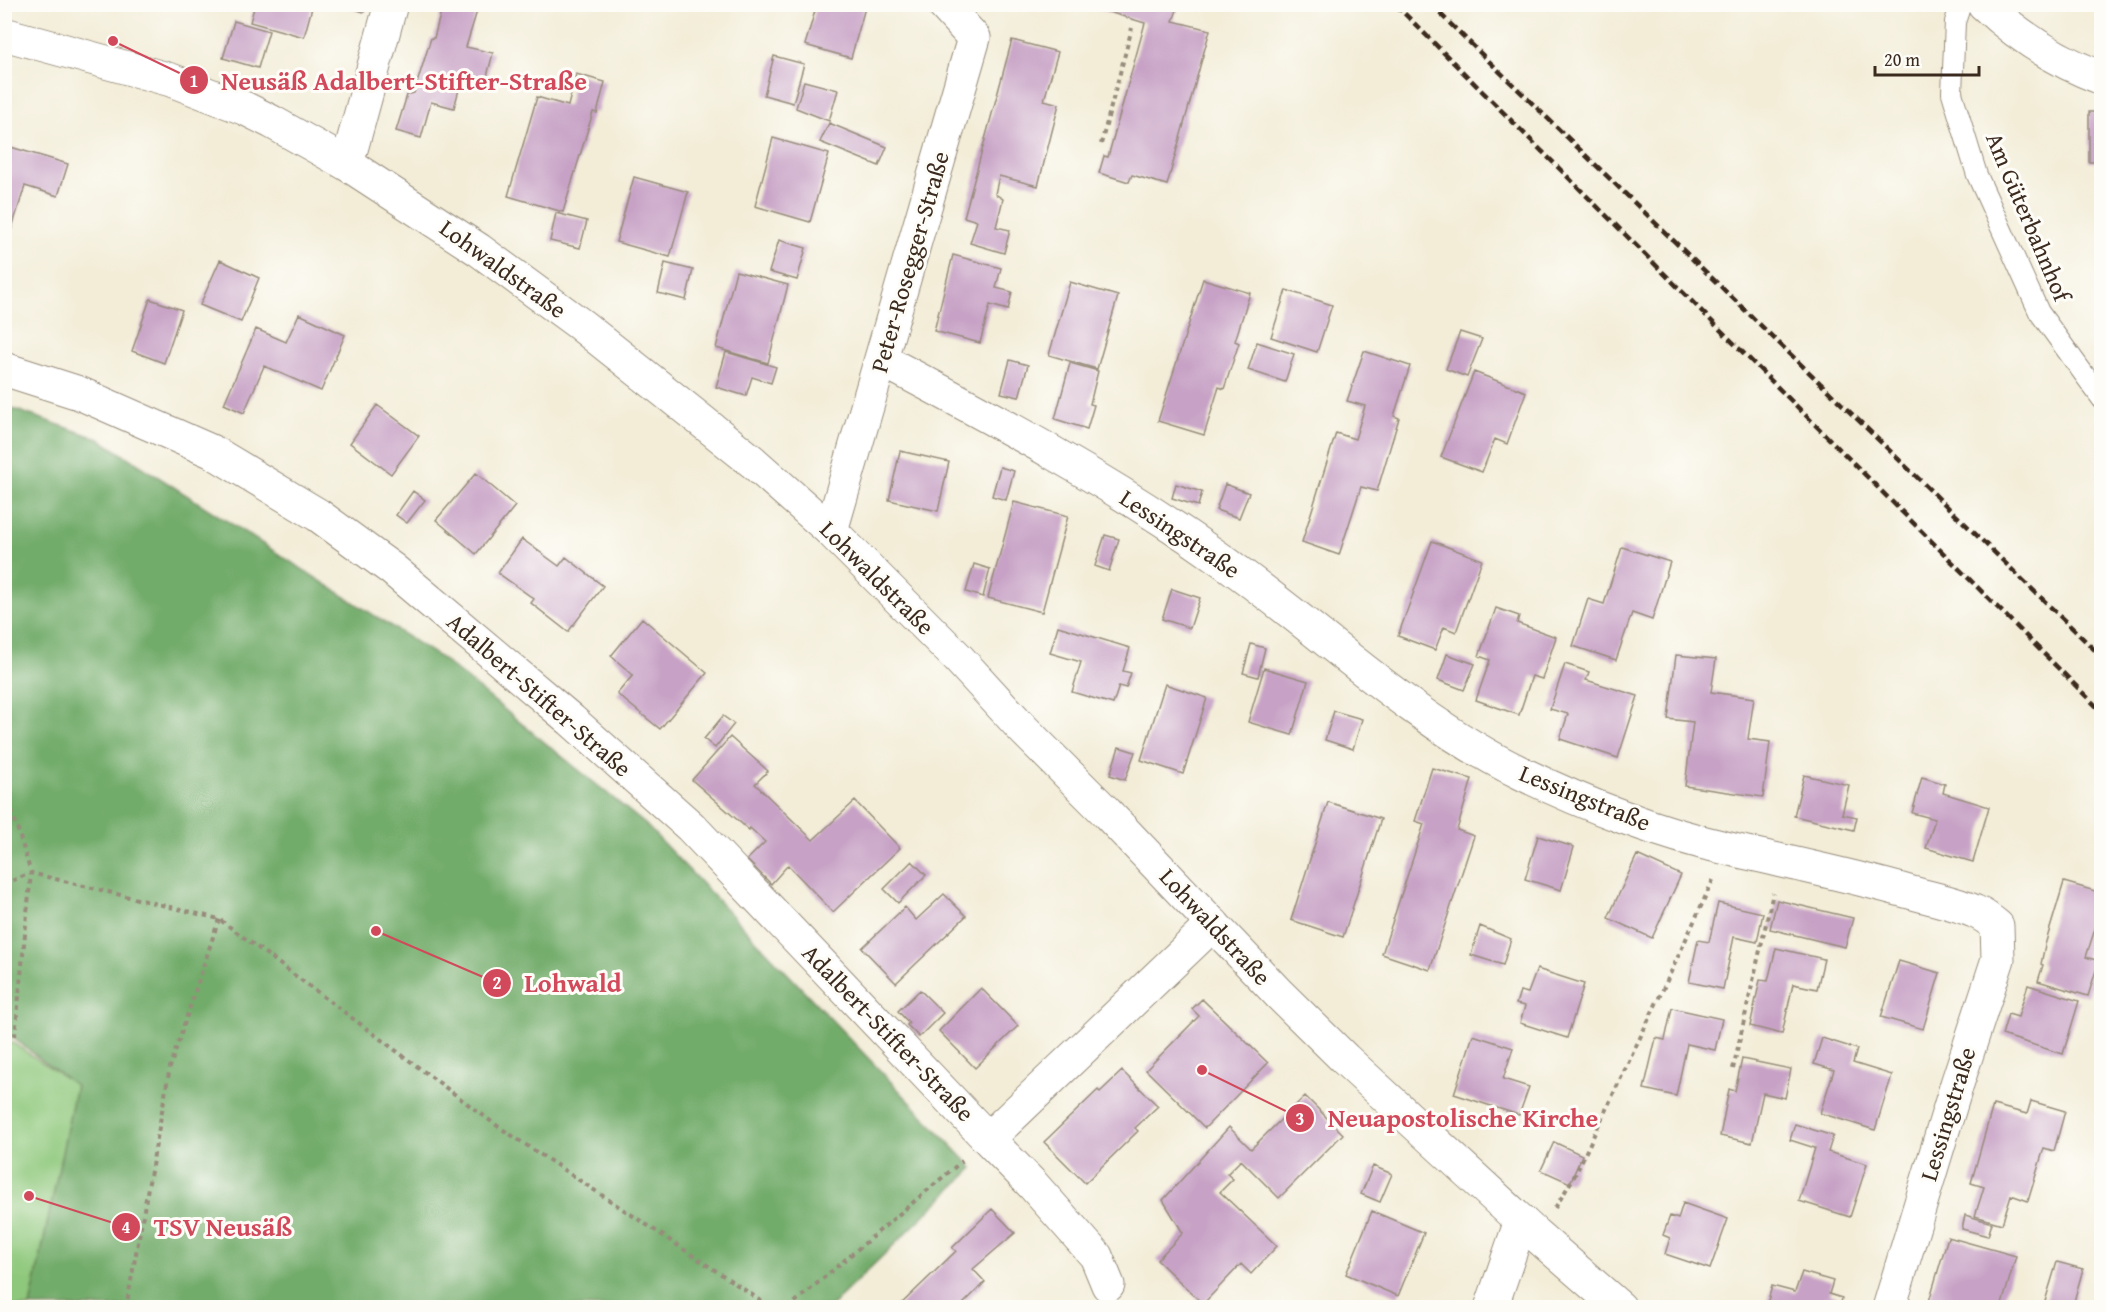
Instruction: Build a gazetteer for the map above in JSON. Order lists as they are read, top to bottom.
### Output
{
  "streets": {
    "street": [
      "Peter-Rosegger-Straße",
      "Lohwaldstraße",
      "Lessingstraße",
      "Adalbert-Stifter-Straße"
    ],
    "lane": ["Am Güterbahnhof"]
  },
  "crossings": [
    ["Peter-Rosegger-Straße", "Lohwaldstraße"],
    ["Peter-Rosegger-Straße", "Lessingstraße"],
    ["Lohwaldstraße", "Adalbert-Stifter-Straße"]
  ],
  "places": [
    "Neusäß Adalbert-Stifter-Straße",
    "Lohwald",
    "Neuapostolische Kirche",
    "TSV Neusäß"
  ],
  "scale_bar": "20 m"
}
